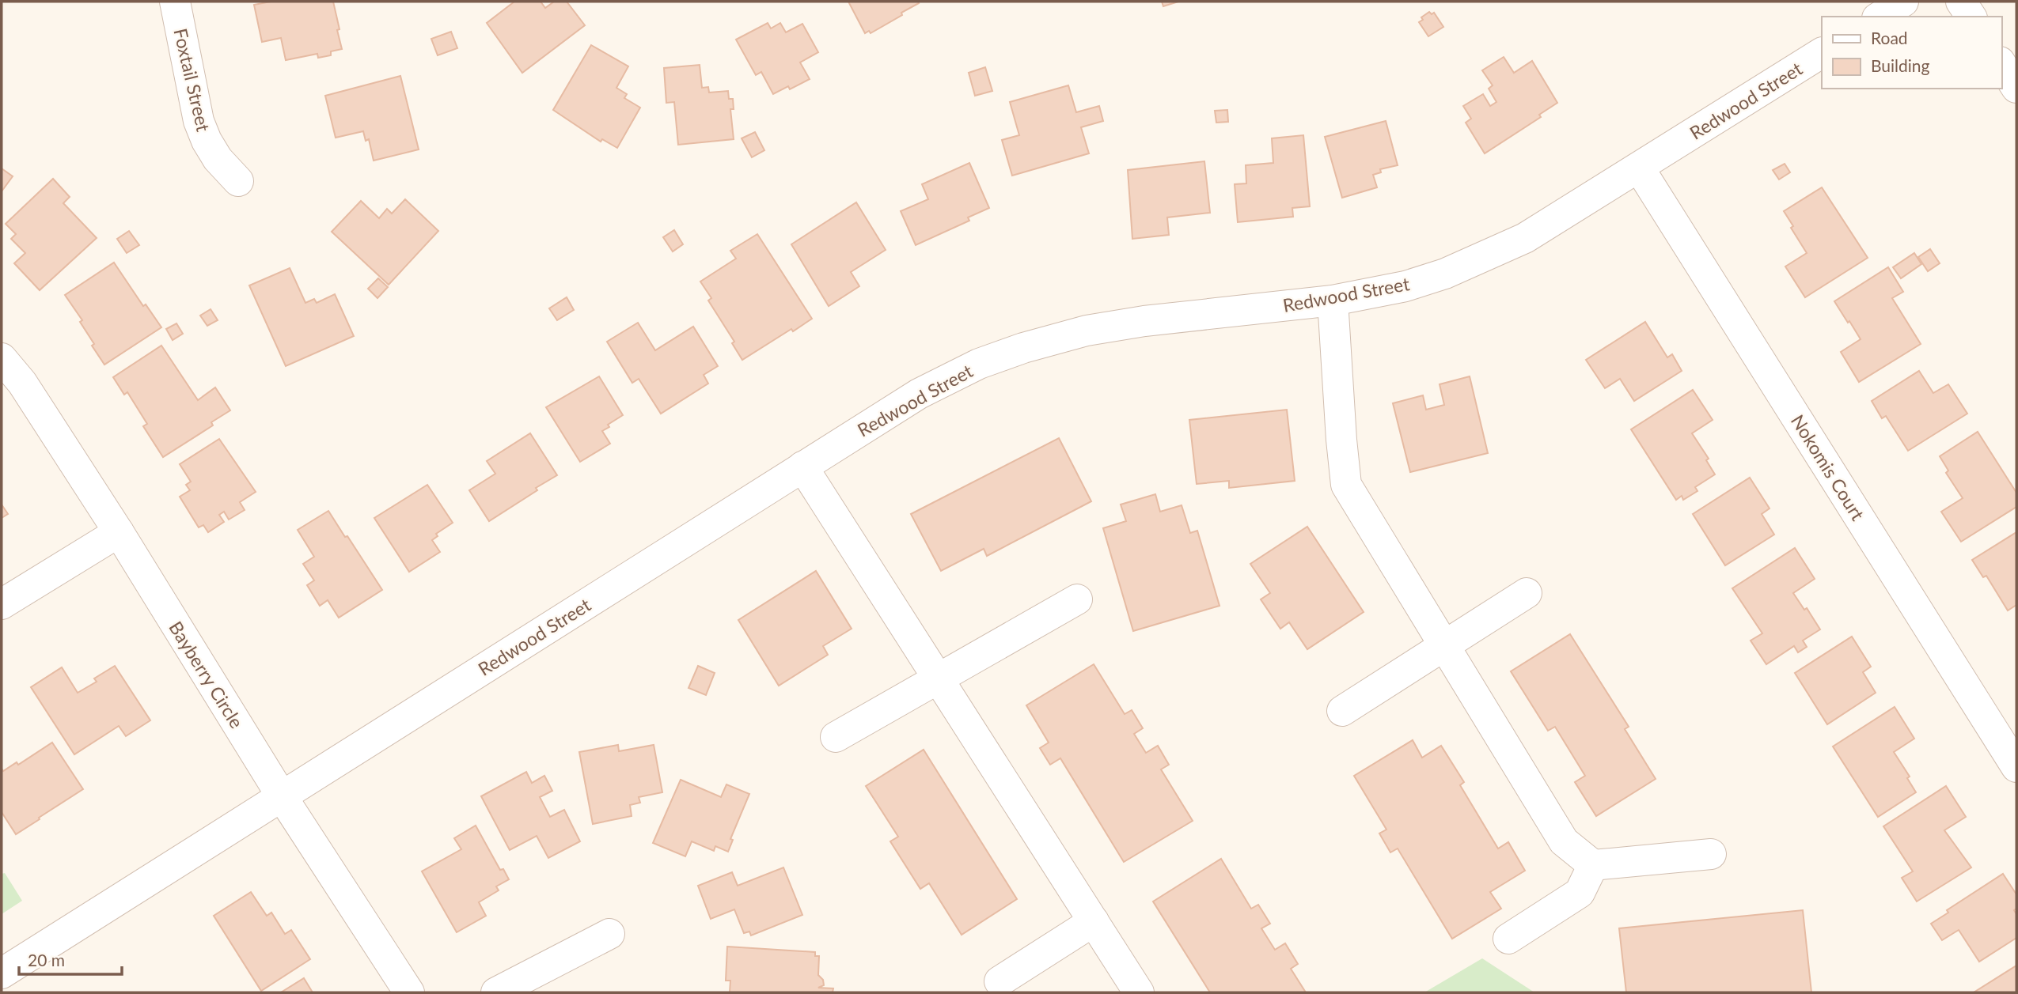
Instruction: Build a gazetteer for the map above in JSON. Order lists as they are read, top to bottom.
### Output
{
  "streets": {
    "street": [
      "Foxtail Street",
      "Redwood Street",
      "Nokomis Court",
      "Bayberry Circle"
    ]
  },
  "crossings": [
    ["Redwood Street", "Nokomis Court"],
    ["Redwood Street", "Bayberry Circle"]
  ],
  "legend": ["Road", "Building"],
  "scale_bar": "20 m"
}
